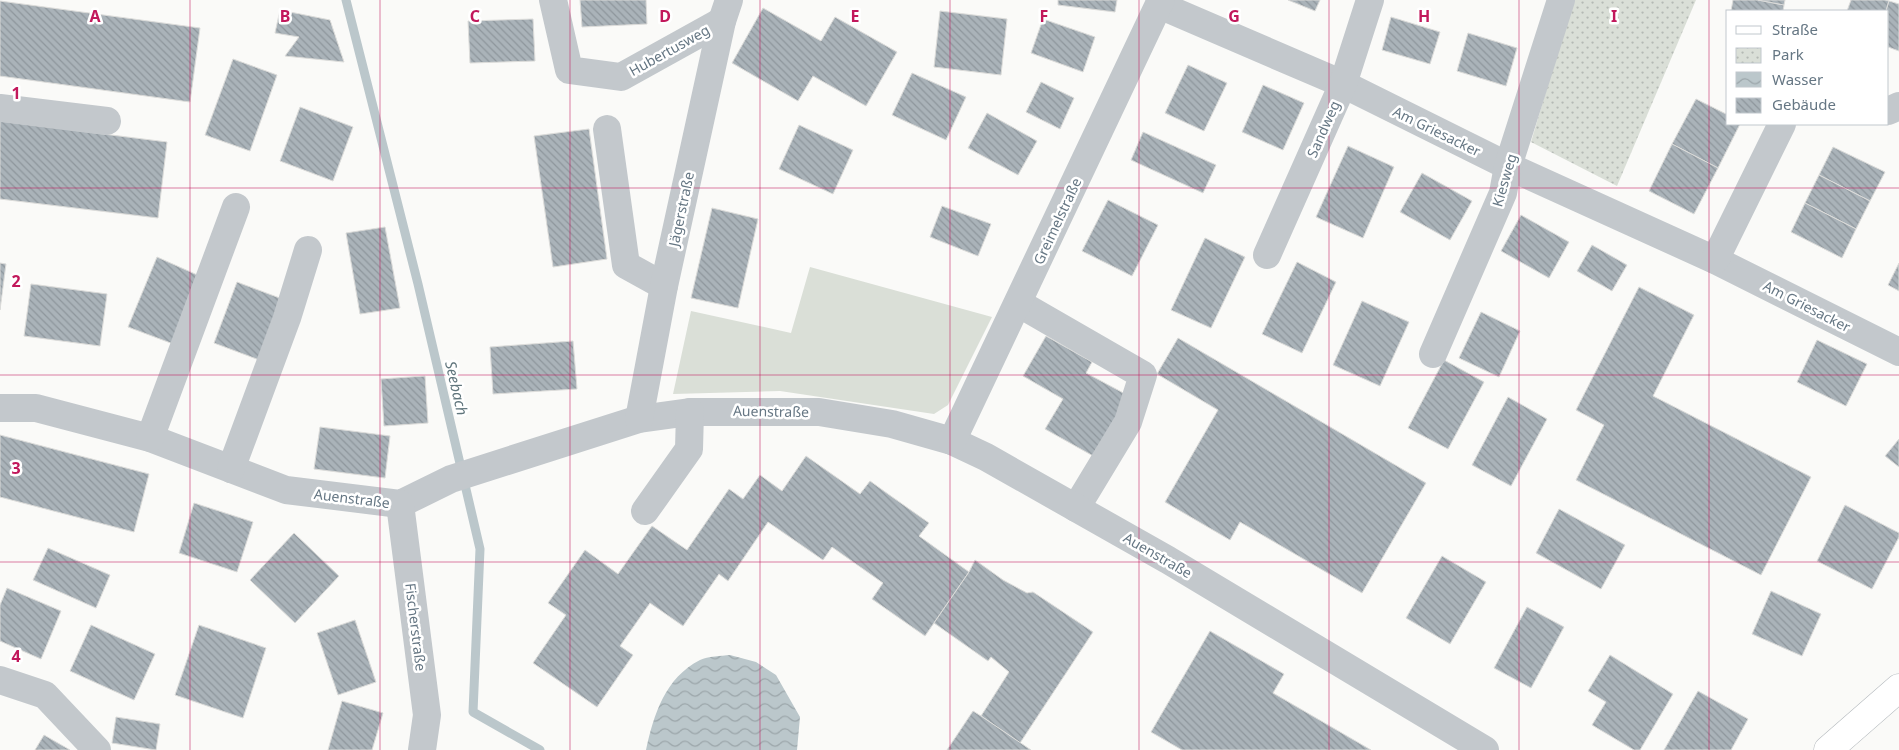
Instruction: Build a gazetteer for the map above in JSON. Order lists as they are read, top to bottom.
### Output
{
  "streets": {
    "street": [
      "Hubertusweg",
      "Sandweg",
      "Am Griesacker",
      "Kiesweg",
      "Jägerstraße",
      "Greimelstraße",
      "Auenstraße",
      "Fischerstraße"
    ]
  },
  "crossings": [
    ["Hubertusweg", "Jägerstraße"],
    ["Sandweg", "Am Griesacker"],
    ["Am Griesacker", "Kiesweg"],
    ["Am Griesacker", "Greimelstraße"],
    ["Jägerstraße", "Auenstraße"],
    ["Greimelstraße", "Auenstraße"],
    ["Auenstraße", "Fischerstraße"]
  ],
  "water": ["Seebach"],
  "legend": [
    "Straße",
    "Park",
    "Wasser",
    "Gebäude"
  ],
  "grid": {
    "columns": [
      "A",
      "B",
      "C",
      "D",
      "E",
      "F",
      "G",
      "H",
      "I"
    ],
    "rows": [
      "1",
      "2",
      "3",
      "4"
    ]
  }
}
